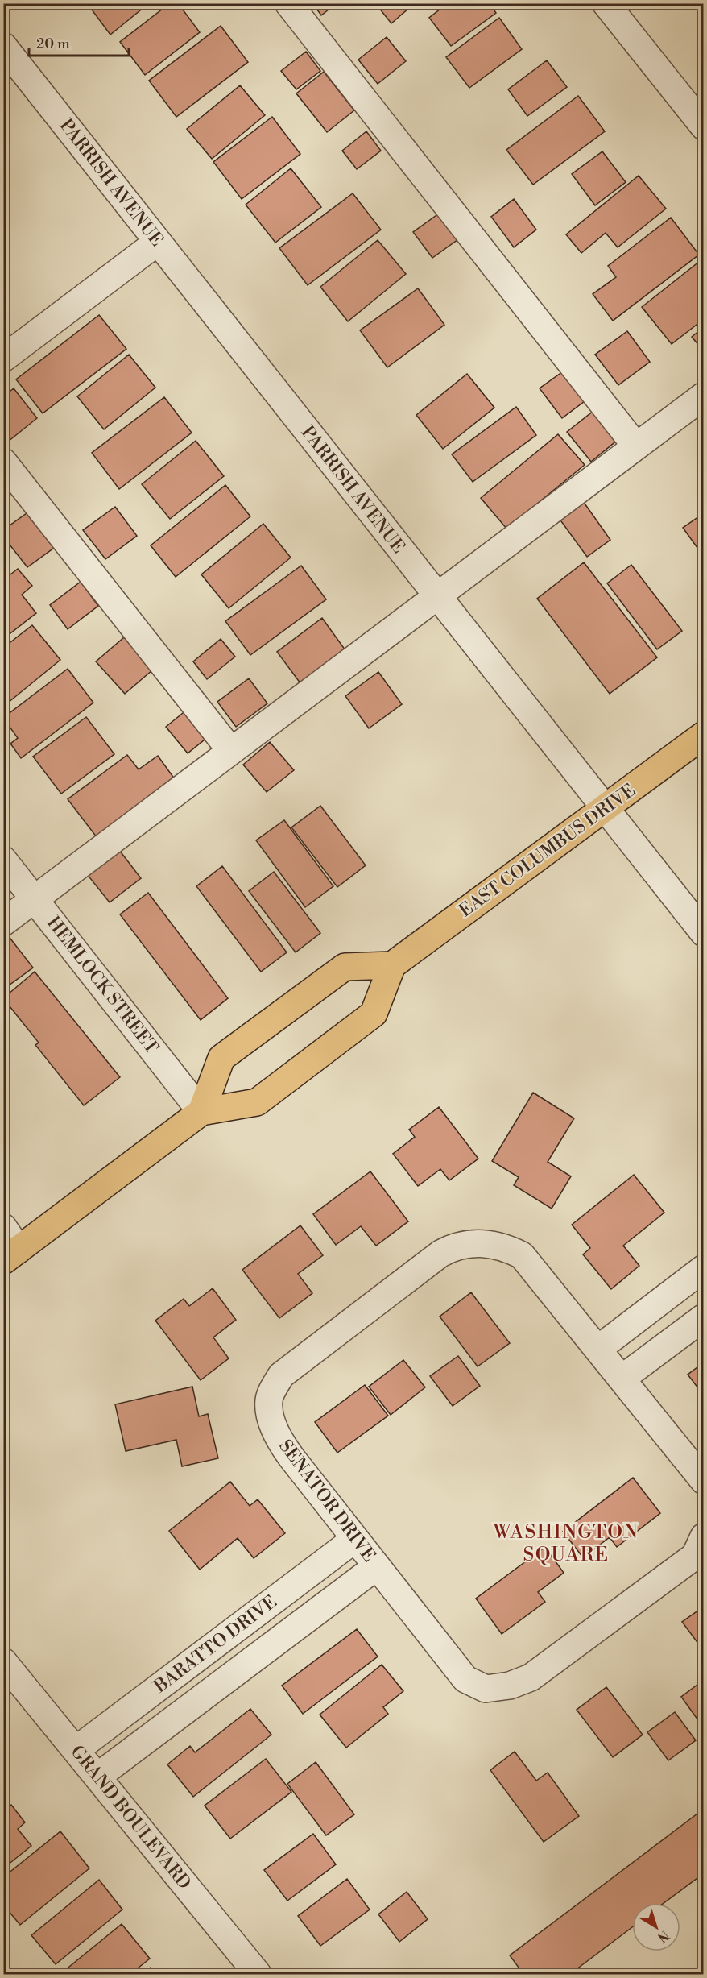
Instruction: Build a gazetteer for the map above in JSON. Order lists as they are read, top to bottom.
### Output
{
  "streets": {
    "main road": ["EAST COLUMBUS DRIVE"],
    "street": [
      "PARRISH AVENUE",
      "HEMLOCK STREET",
      "SENATOR DRIVE",
      "BARATTO DRIVE",
      "GRAND BOULEVARD"
    ]
  },
  "crossings": [
    ["PARRISH AVENUE", "EAST COLUMBUS DRIVE"],
    ["SENATOR DRIVE", "BARATTO DRIVE"],
    ["BARATTO DRIVE", "GRAND BOULEVARD"]
  ],
  "districts": ["WASHINGTON SQUARE"],
  "scale_bar": "20 m",
  "north": "bottom right"
}
